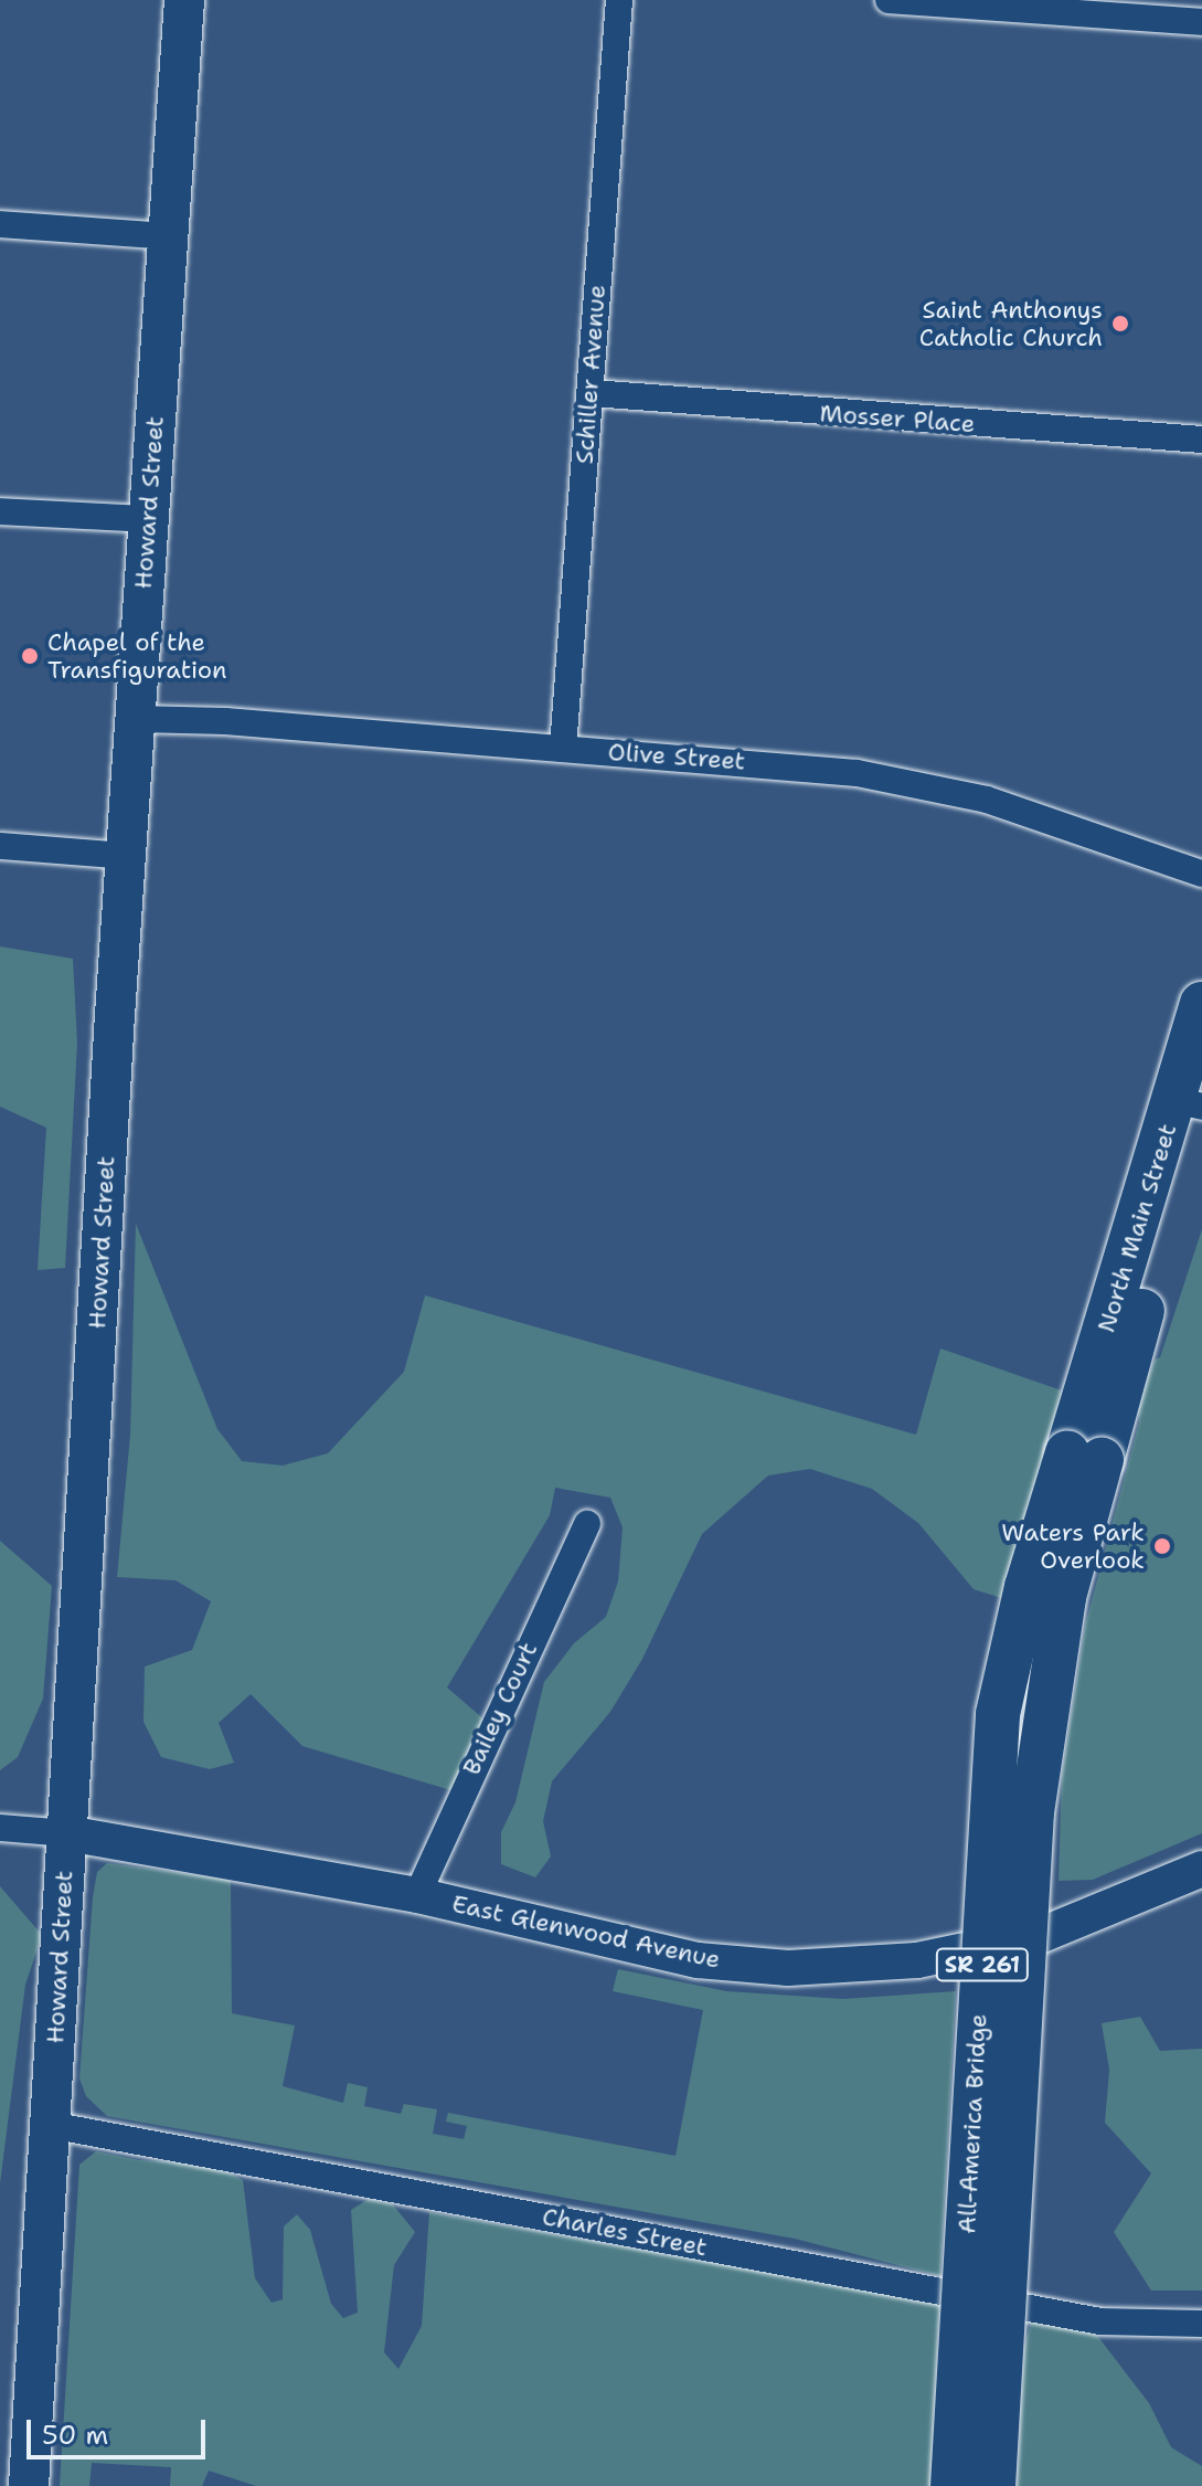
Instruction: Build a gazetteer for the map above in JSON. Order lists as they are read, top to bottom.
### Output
{
  "streets": {
    "main road": [
      "Howard Street",
      "North Main Street",
      "SR 261",
      "All-America Bridge"
    ],
    "street": [
      "Schiller Avenue",
      "Mosser Place",
      "Olive Street",
      "Bailey Court",
      "East Glenwood Avenue",
      "Charles Street"
    ]
  },
  "crossings": [
    ["Schiller Avenue", "Mosser Place"],
    ["Schiller Avenue", "Olive Street"],
    ["Howard Street", "Olive Street"],
    ["Howard Street", "East Glenwood Avenue"],
    ["Howard Street", "Charles Street"],
    ["North Main Street", "All-America Bridge"],
    ["Bailey Court", "East Glenwood Avenue"]
  ],
  "places": ["Saint Anthonys Catholic Church", "Chapel of the Transfiguration", "Waters Park Overlook"],
  "scale_bar": "50 m"
}
